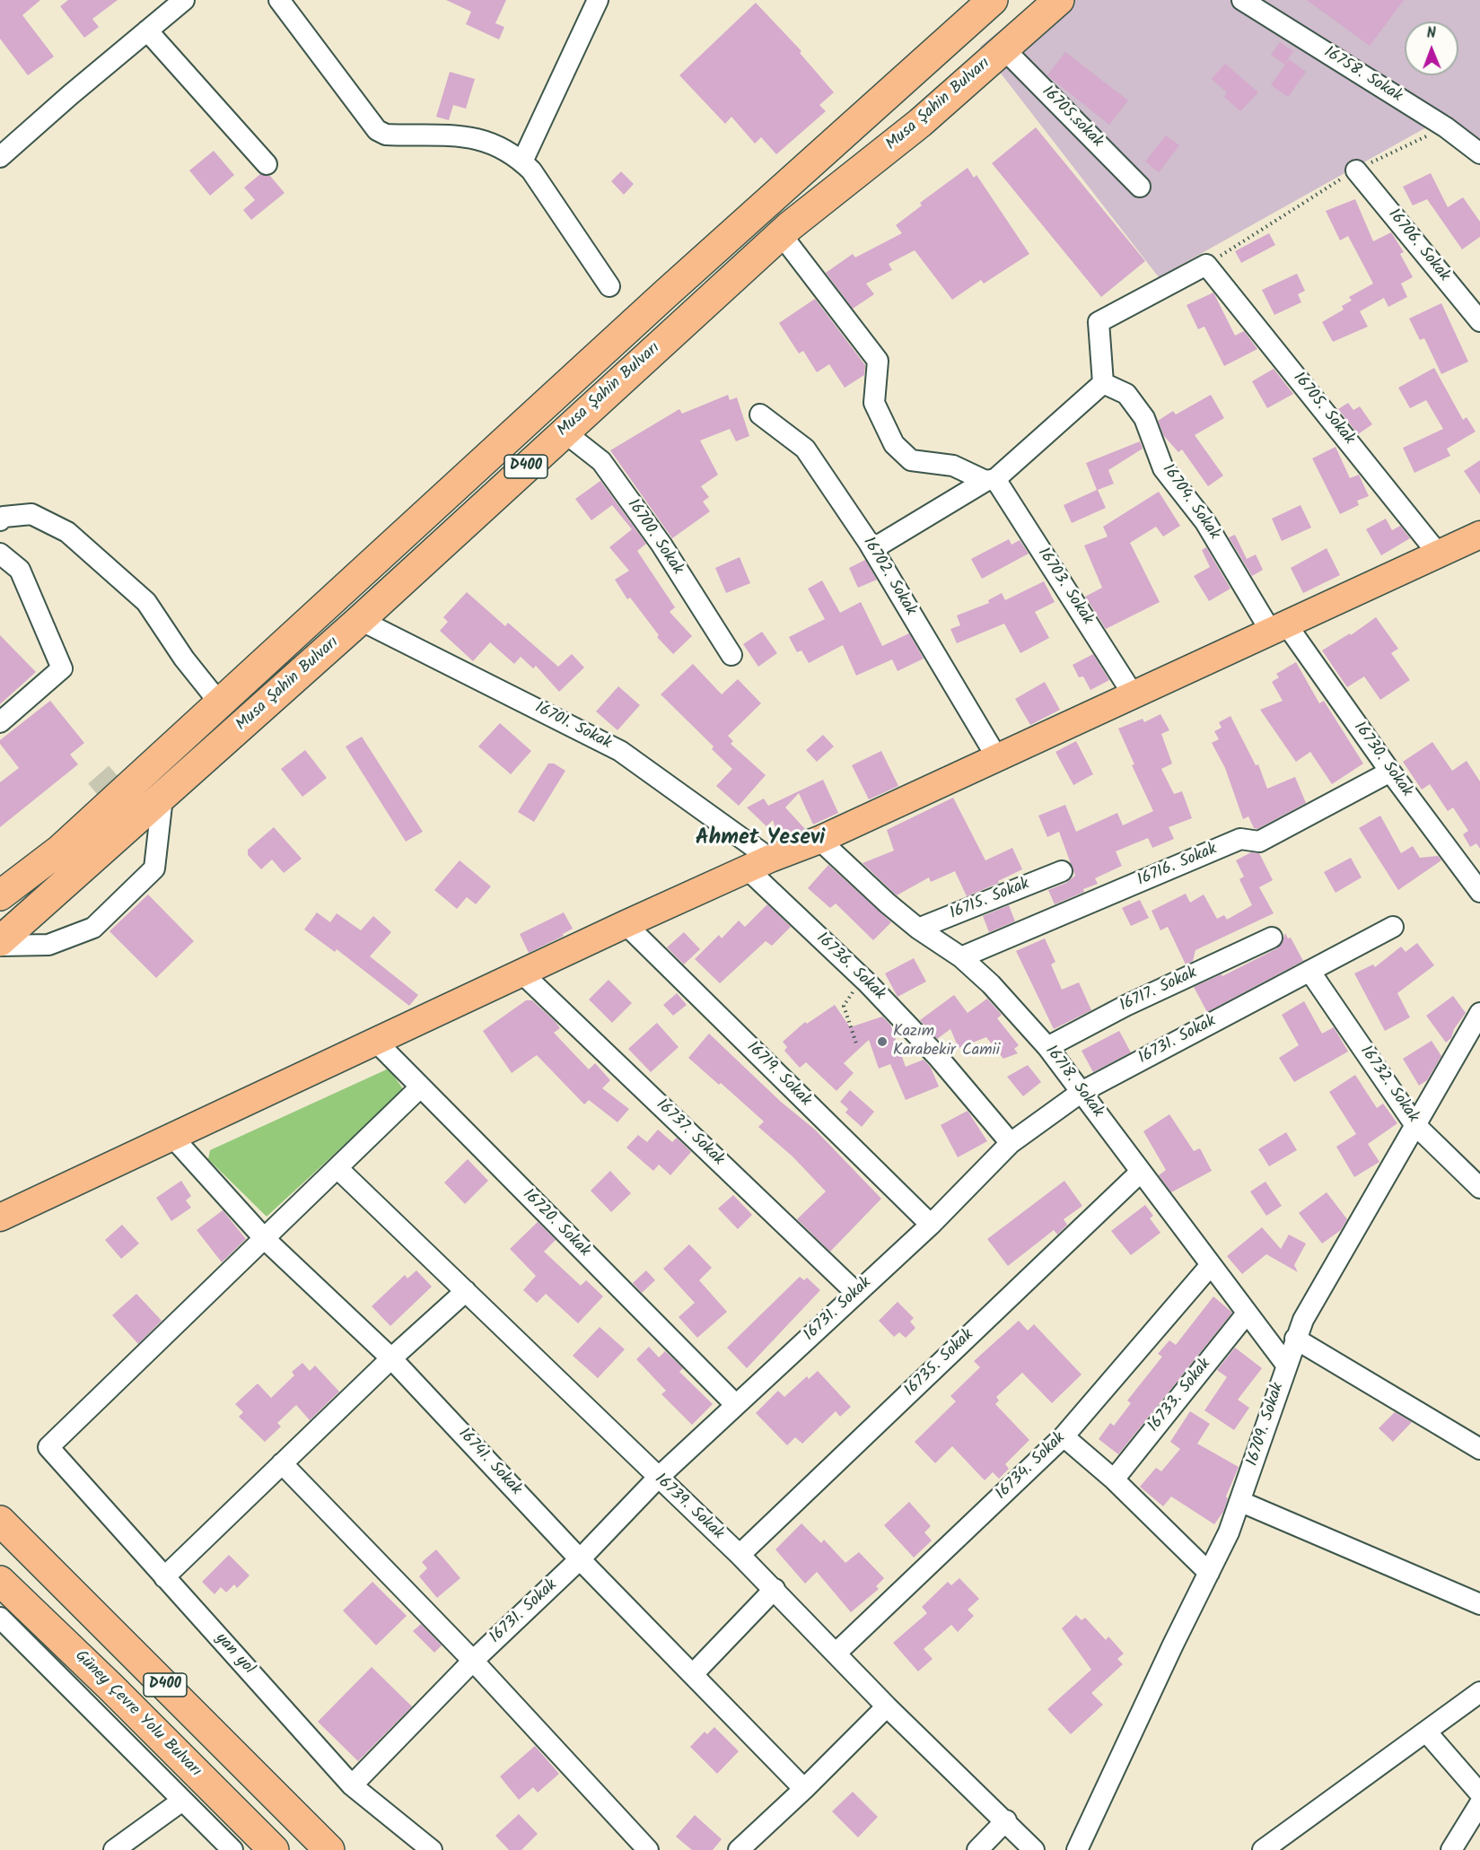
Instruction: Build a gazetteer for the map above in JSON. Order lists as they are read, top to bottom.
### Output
{
  "streets": {
    "highway": ["Musa Şahin Bulvarı", "D400", "Güney Çevre Yolu Bulvarı"],
    "street": [
      "16758. Sokak",
      "16705.sokak",
      "16706. Sokak",
      "16705. Sokak",
      "16704. Sokak",
      "16700. Sokak",
      "16702. Sokak",
      "16703. Sokak",
      "16701. Sokak",
      "16730. Sokak",
      "16716. Sokak",
      "16715. Sokak",
      "16736. Sokak",
      "16717. Sokak",
      "16731. Sokak",
      "16719. Sokak",
      "16718. Sokak",
      "16732. Sokak",
      "16737. Sokak",
      "16720. Sokak",
      "16735. Sokak",
      "16733. Sokak",
      "16709. Sokak",
      "16741. Sokak",
      "16734. Sokak",
      "16739. Sokak",
      "yan yol"
    ]
  },
  "crossings": [
    ["Musa Şahin Bulvarı", "16705.sokak"],
    ["Musa Şahin Bulvarı", "16700. Sokak"],
    ["Musa Şahin Bulvarı", "16701. Sokak"],
    ["16704. Sokak", "16730. Sokak"],
    ["16701. Sokak", "16736. Sokak"],
    ["16730. Sokak", "16716. Sokak"],
    ["16716. Sokak", "16718. Sokak"],
    ["16715. Sokak", "16718. Sokak"],
    ["16736. Sokak", "16731. Sokak"],
    ["16717. Sokak", "16718. Sokak"],
    ["16731. Sokak", "16719. Sokak"],
    ["16731. Sokak", "16718. Sokak"],
    ["16731. Sokak", "16732. Sokak"],
    ["16731. Sokak", "16737. Sokak"],
    ["16731. Sokak", "16720. Sokak"],
    ["16731. Sokak", "16741. Sokak"],
    ["16731. Sokak", "16739. Sokak"],
    ["16731. Sokak", "yan yol"],
    ["16718. Sokak", "16735. Sokak"],
    ["16718. Sokak", "16733. Sokak"],
    ["16718. Sokak", "16709. Sokak"],
    ["16718. Sokak", "16734. Sokak"],
    ["16732. Sokak", "16709. Sokak"],
    ["16735. Sokak", "16739. Sokak"],
    ["16741. Sokak", "yan yol"],
    ["16734. Sokak", "16739. Sokak"]
  ],
  "districts": ["Ahmet Yesevi"],
  "places": ["Kazım Karabekir Camii"],
  "north": "top"
}
